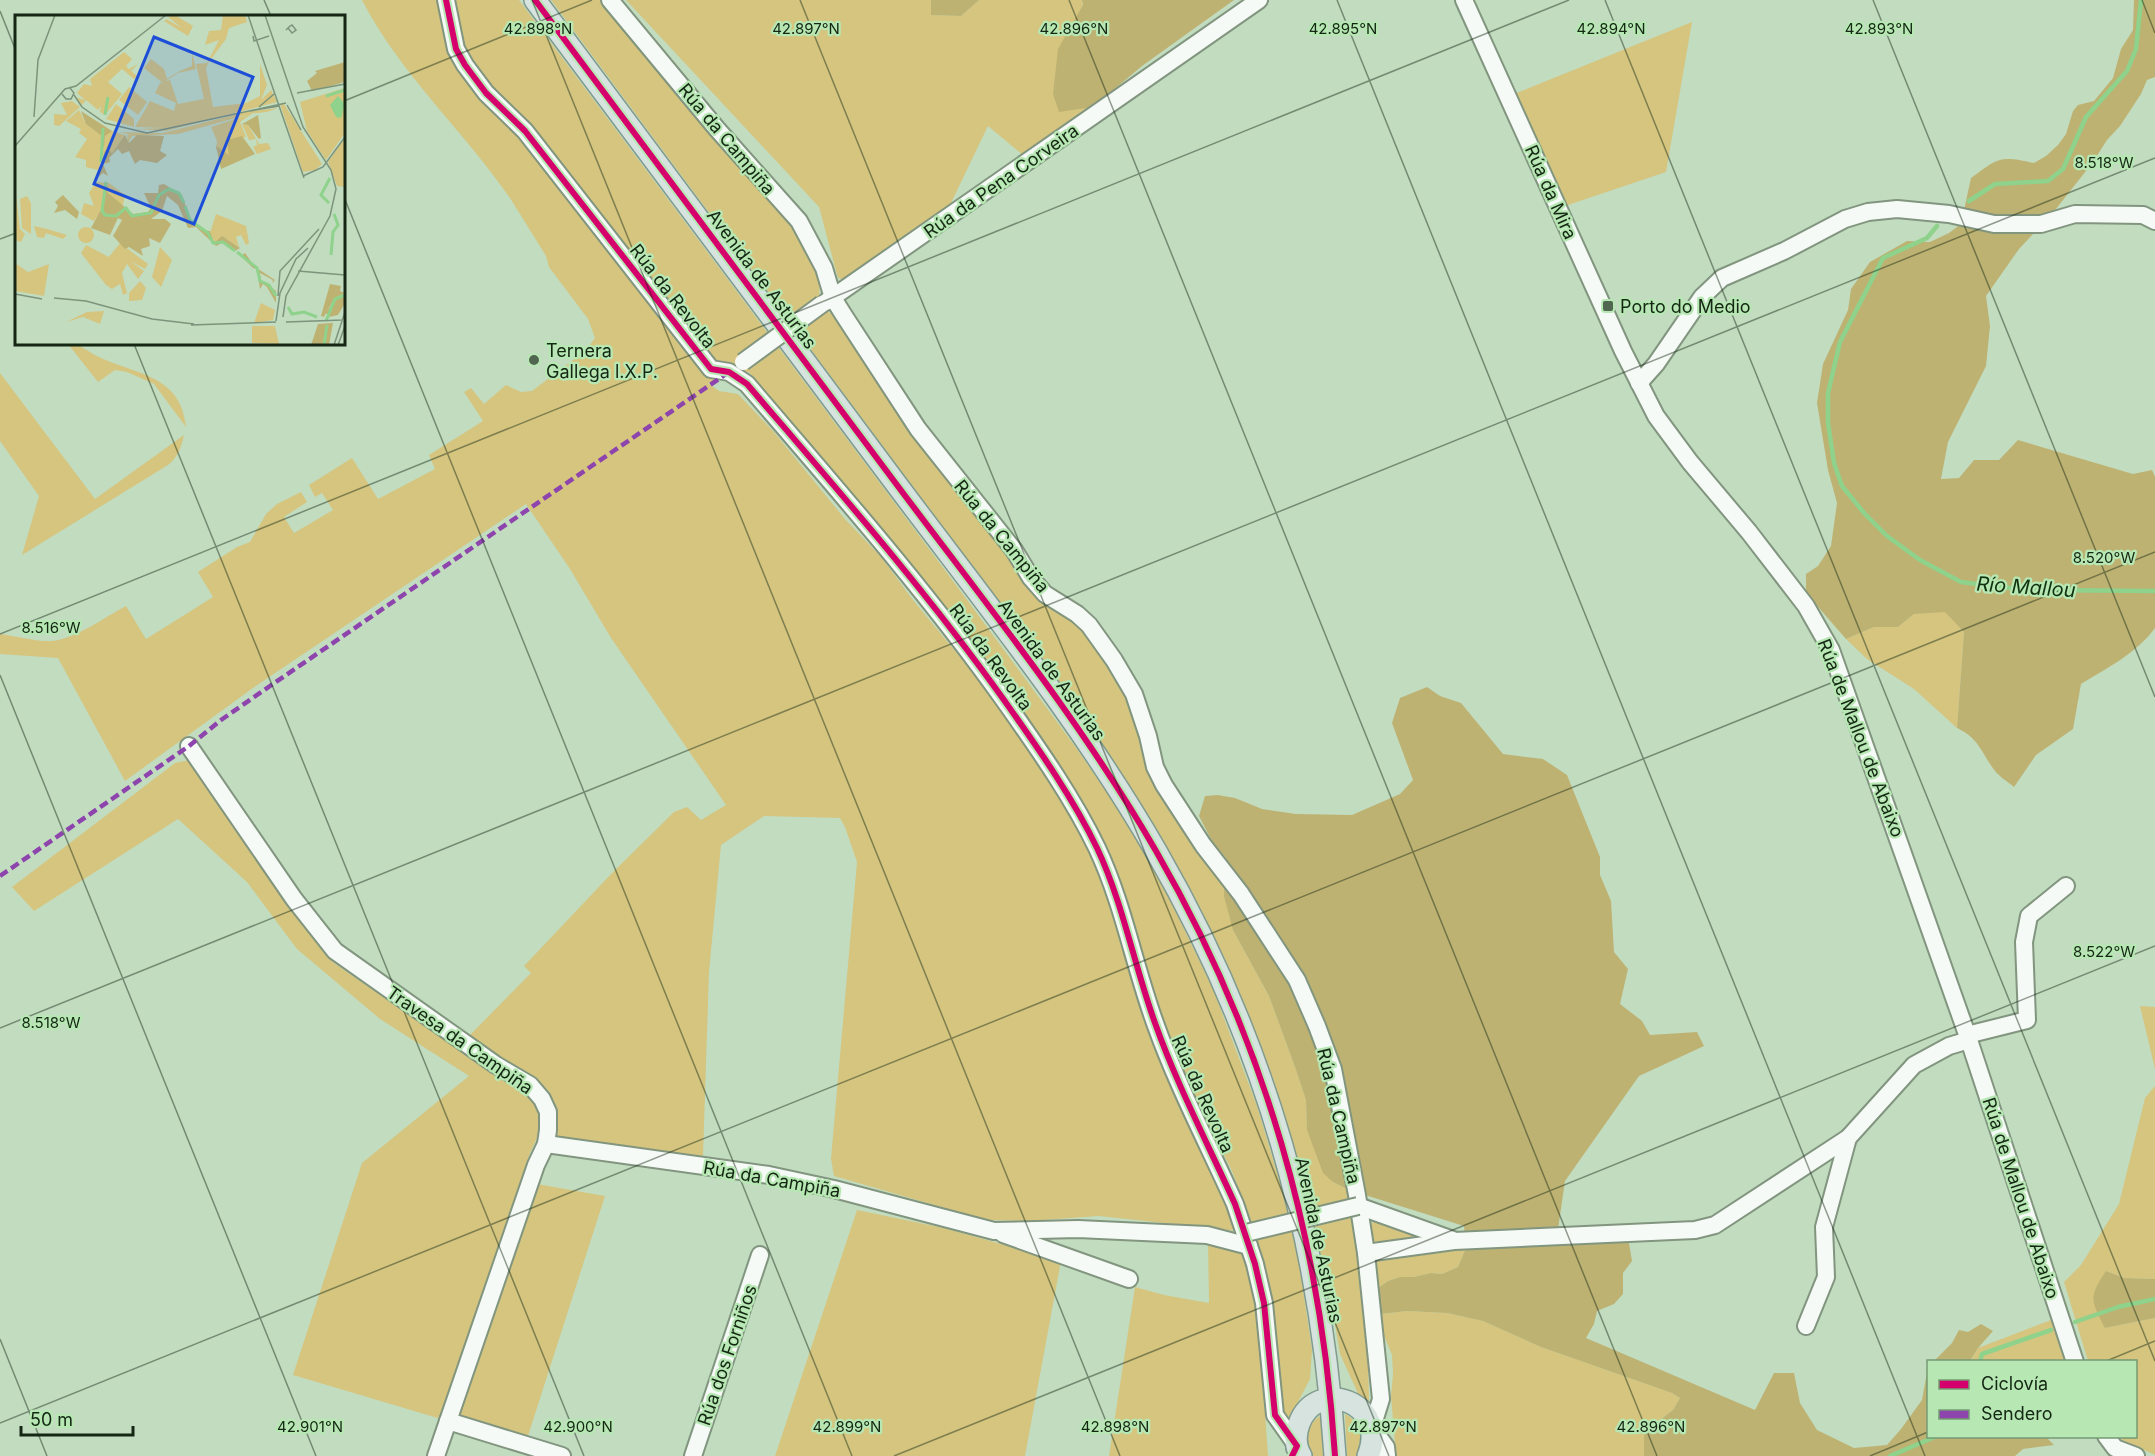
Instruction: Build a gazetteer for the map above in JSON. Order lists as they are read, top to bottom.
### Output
{
  "streets": {
    "main road": ["Avenida de Asturias"],
    "street": [
      "Rúa da Campiña",
      "Rúa da Pena Corveira",
      "Rúa da Mira",
      "Rúa da Revolta",
      "Rúa de Mallou de Abaixo",
      "Travesa da Campiña",
      "Rúa dos Forniños"
    ]
  },
  "crossings": [
    ["Rúa da Campiña", "Rúa da Pena Corveira"],
    ["Rúa da Campiña", "Rúa da Revolta"],
    ["Rúa da Campiña", "Rúa de Mallou de Abaixo"],
    ["Rúa da Campiña", "Travesa da Campiña"],
    ["Rúa da Pena Corveira", "Rúa da Revolta"],
    ["Rúa da Mira", "Rúa de Mallou de Abaixo"]
  ],
  "water": ["Río Mallou"],
  "places": {
    "transit": ["Porto do Medio"],
    "other": ["Ternera Gallega l.X.P."]
  },
  "legend": ["Ciclovía", "Sendero"],
  "scale_bar": "50 m",
  "coordinates": [
    "42.898°N",
    "42.897°N",
    "42.896°N",
    "42.895°N",
    "42.894°N",
    "42.893°N",
    "8.518°W",
    "8.520°W",
    "8.516°W",
    "8.522°W",
    "42.901°N",
    "42.900°N",
    "42.899°N"
  ]
}
